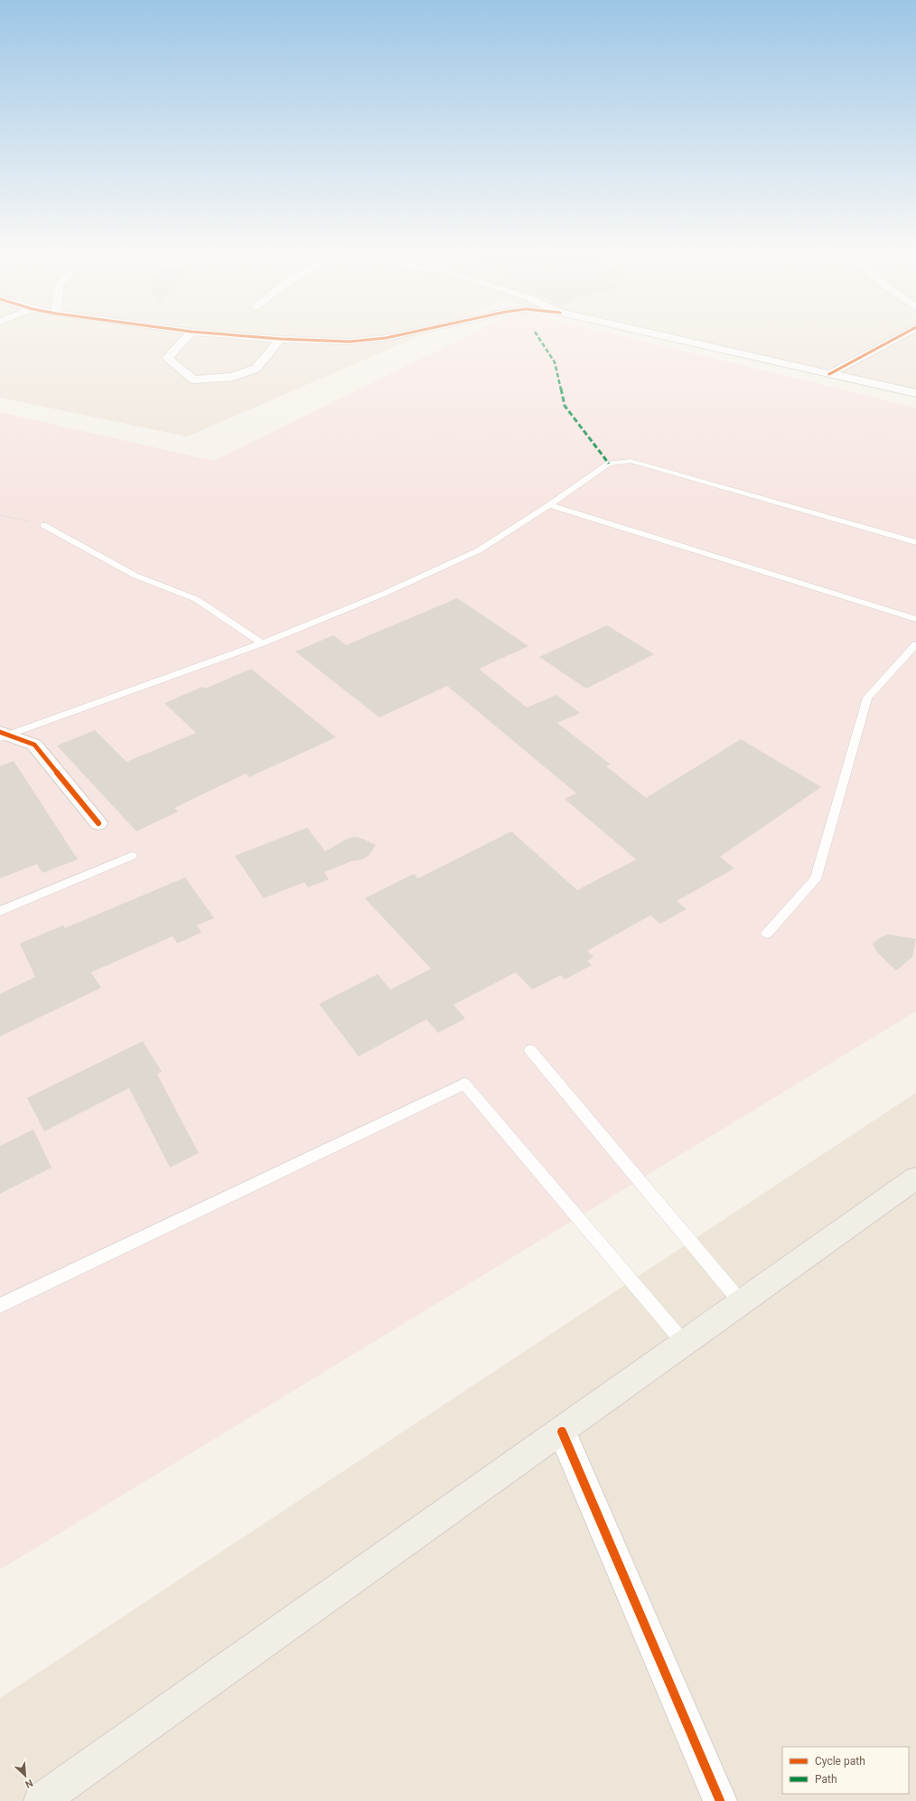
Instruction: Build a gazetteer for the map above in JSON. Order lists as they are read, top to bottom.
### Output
{
  "legend": ["Cycle path", "Path"],
  "north": "bottom right"
}
